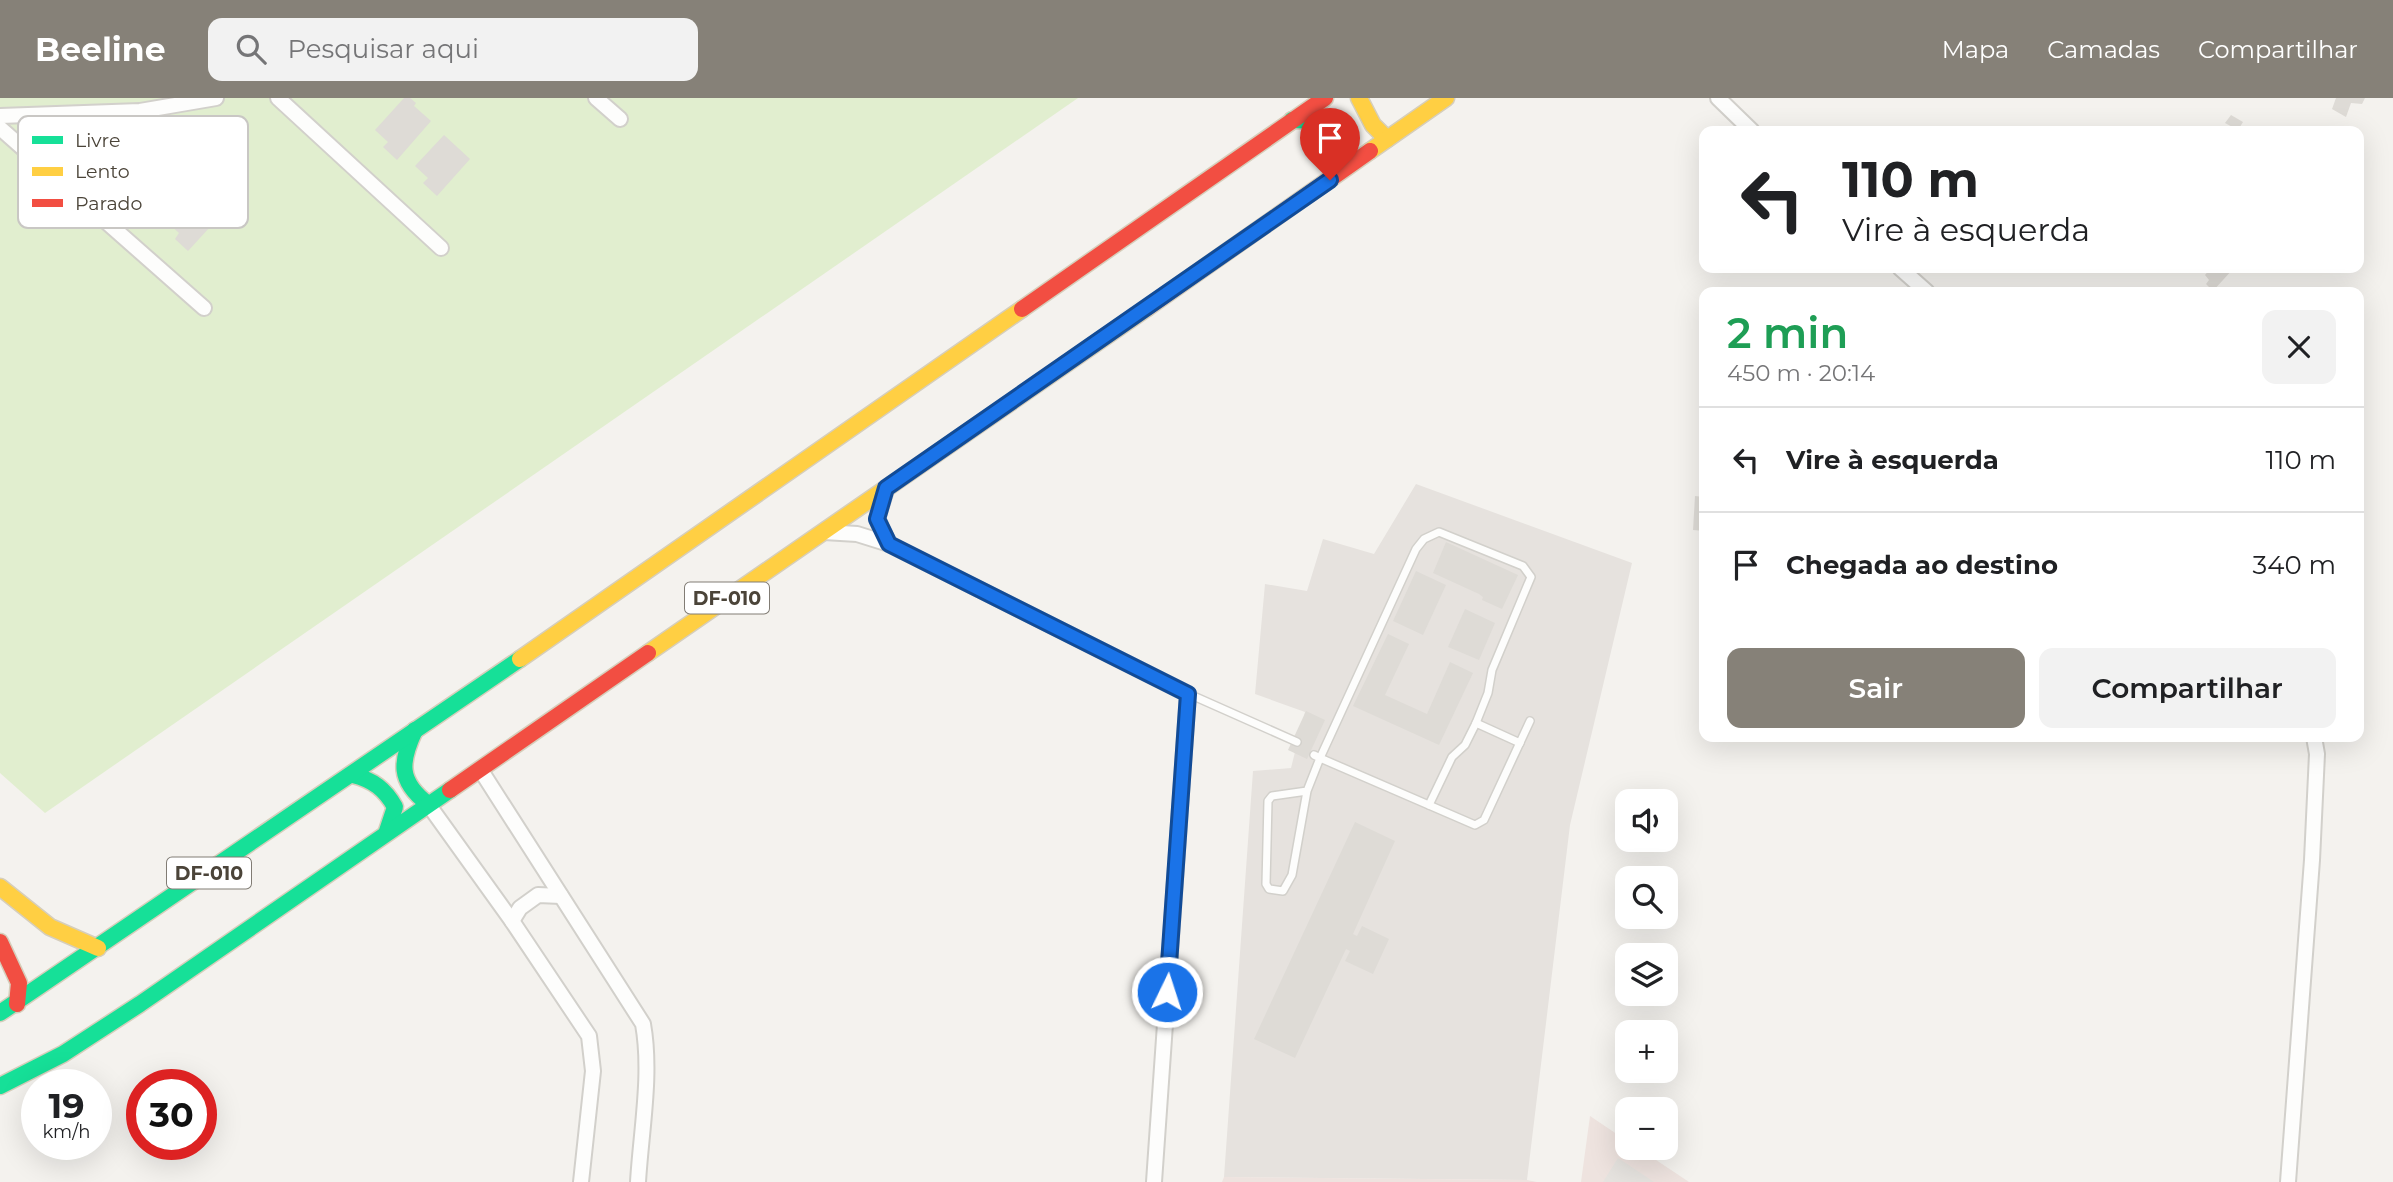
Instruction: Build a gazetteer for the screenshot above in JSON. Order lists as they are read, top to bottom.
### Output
{
  "streets": {
    "main road": ["DF-010"]
  },
  "legend": ["Livre", "Lento", "Parado"],
  "page": {
    "header": "Beeline",
    "search": "Pesquisar aqui",
    "nav": ["Mapa", "Camadas", "Compartilhar"],
    "turn": ["110 m", "Vire à esquerda"],
    "heading": ["2 min", "450 m · 20:14"],
    "list": [
      {
        "name": "Vire à esquerda",
        "value": "110 m"
      },
      {
        "name": "Chegada ao destino",
        "value": "340 m"
      }
    ],
    "buttons": ["Sair", "Compartilhar"],
    "map_buttons": ["+", "−"],
    "speed": "19 km/h",
    "limit": "30"
  }
}
